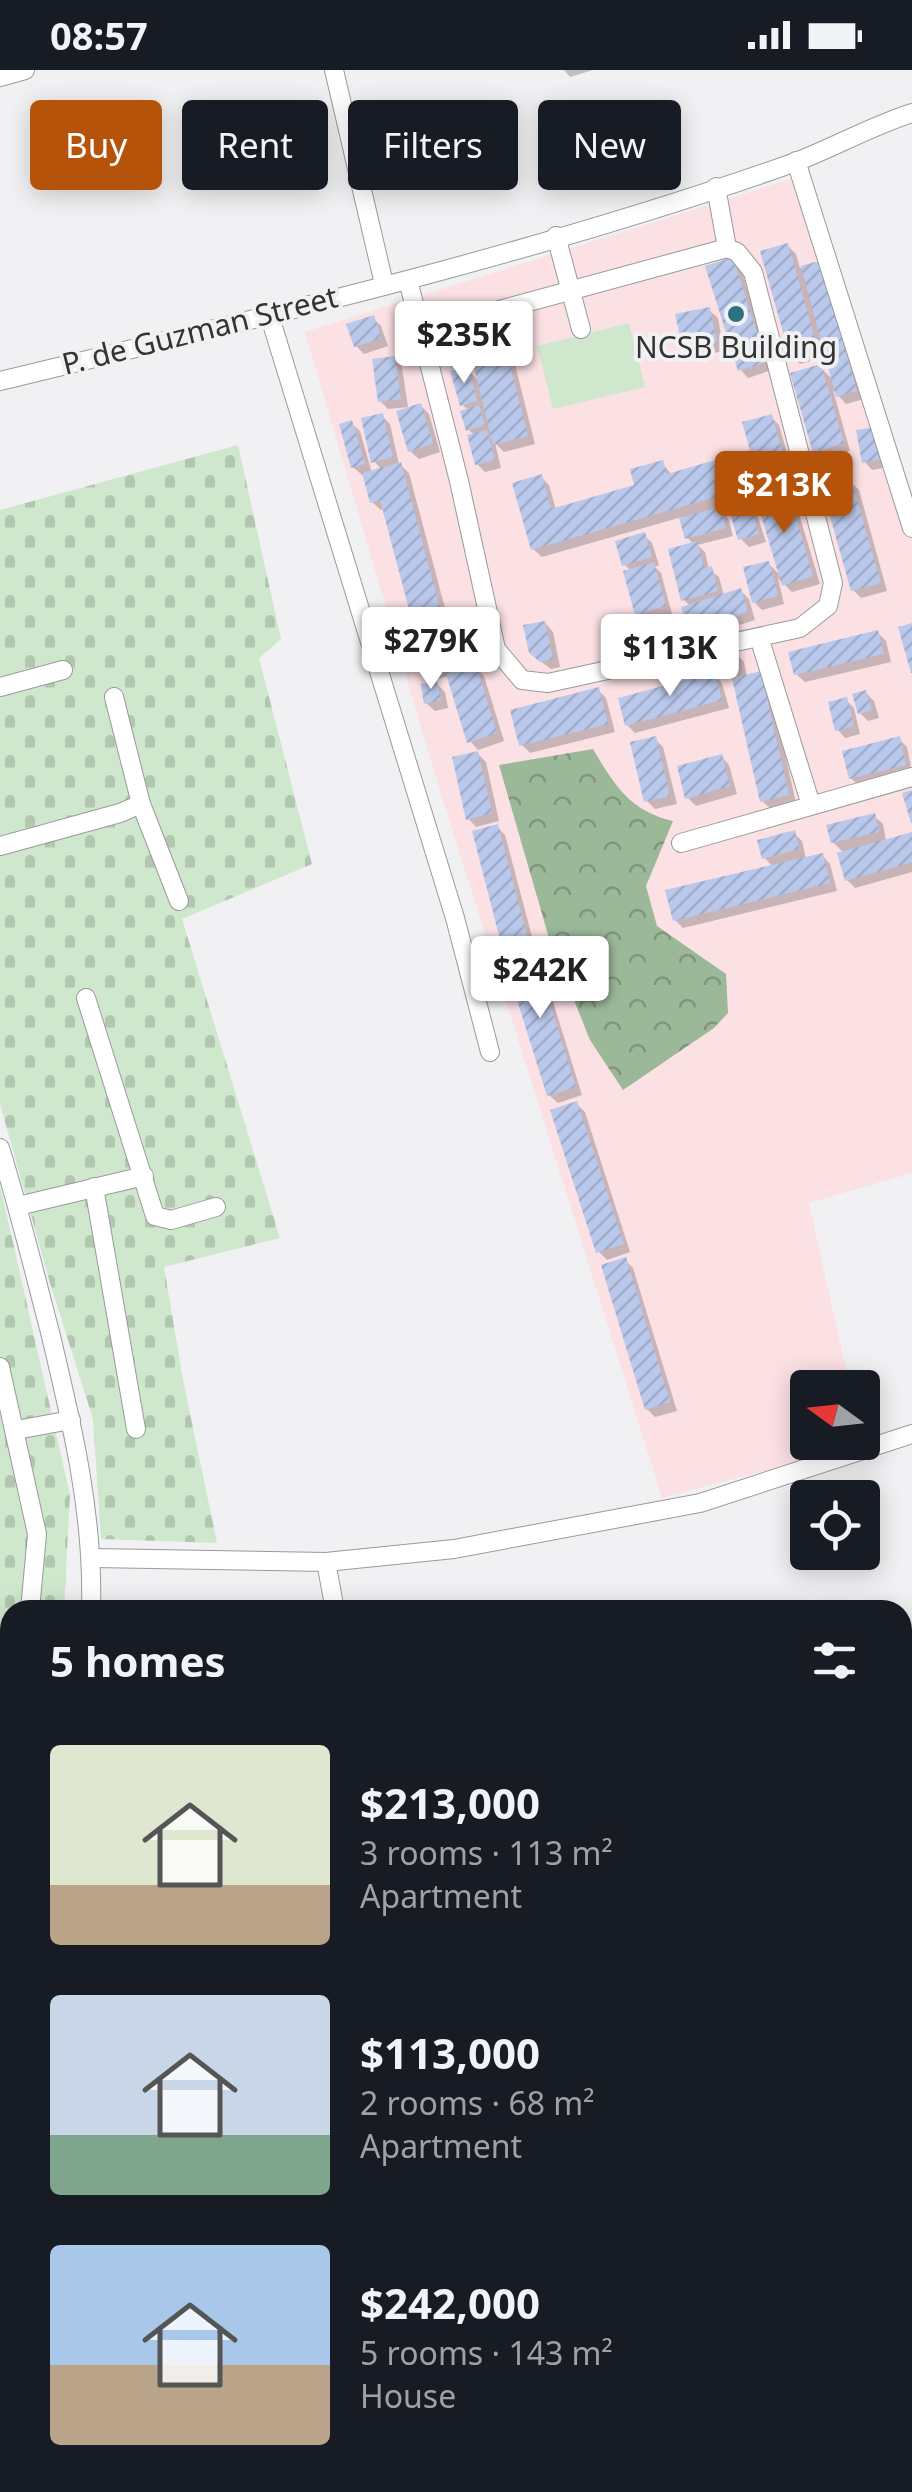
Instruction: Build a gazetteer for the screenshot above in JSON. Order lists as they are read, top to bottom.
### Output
{
  "streets": {
    "street": ["P. de Guzman Street"]
  },
  "places": ["NCSB Building"],
  "north": "left",
  "page": {
    "status": "08:57",
    "chip": [
      "Buy",
      "Rent",
      "Filters",
      "New"
    ],
    "price": [
      "$235K",
      "$213K",
      "$279K",
      "$113K",
      "$242K"
    ],
    "heading": "5 homes",
    "list": [
      {
        "name": "$213,000",
        "note": "3 rooms · 113 m² · Apartment"
      },
      {
        "name": "$113,000",
        "note": "2 rooms · 68 m² · Apartment"
      },
      {
        "name": "$242,000",
        "note": "5 rooms · 143 m² · House"
      }
    ]
  }
}
